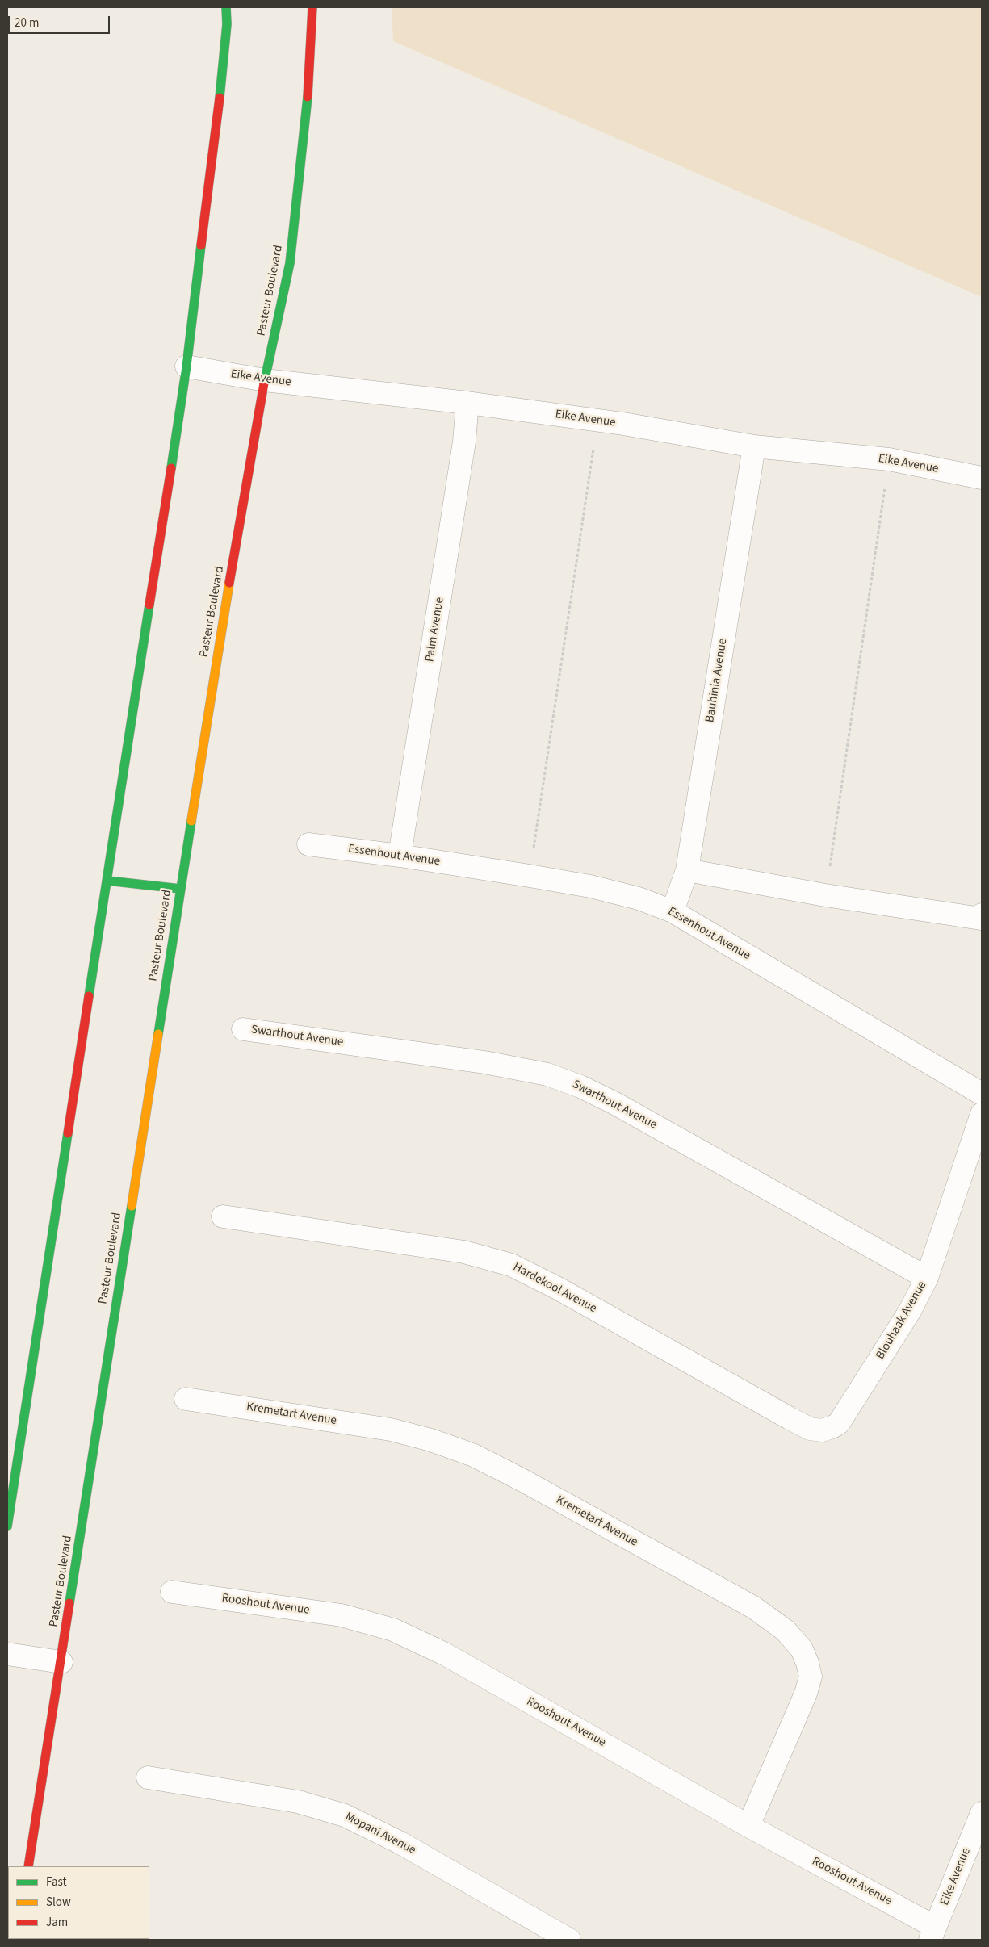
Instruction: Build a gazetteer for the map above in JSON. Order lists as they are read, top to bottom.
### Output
{
  "streets": {
    "street": [
      "Pasteur Boulevard",
      "Eike Avenue",
      "Palm Avenue",
      "Bauhinia Avenue",
      "Essenhout Avenue",
      "Swarthout Avenue",
      "Hardekool Avenue",
      "Blouhaak Avenue",
      "Kremetart Avenue",
      "Rooshout Avenue",
      "Mopani Avenue"
    ]
  },
  "crossings": [
    ["Pasteur Boulevard", "Eike Avenue"],
    ["Eike Avenue", "Palm Avenue"],
    ["Eike Avenue", "Bauhinia Avenue"],
    ["Eike Avenue", "Rooshout Avenue"],
    ["Palm Avenue", "Essenhout Avenue"],
    ["Bauhinia Avenue", "Essenhout Avenue"],
    ["Swarthout Avenue", "Blouhaak Avenue"],
    ["Hardekool Avenue", "Blouhaak Avenue"],
    ["Kremetart Avenue", "Rooshout Avenue"]
  ],
  "legend": ["Fast", "Slow", "Jam"],
  "scale_bar": "20 m"
}
